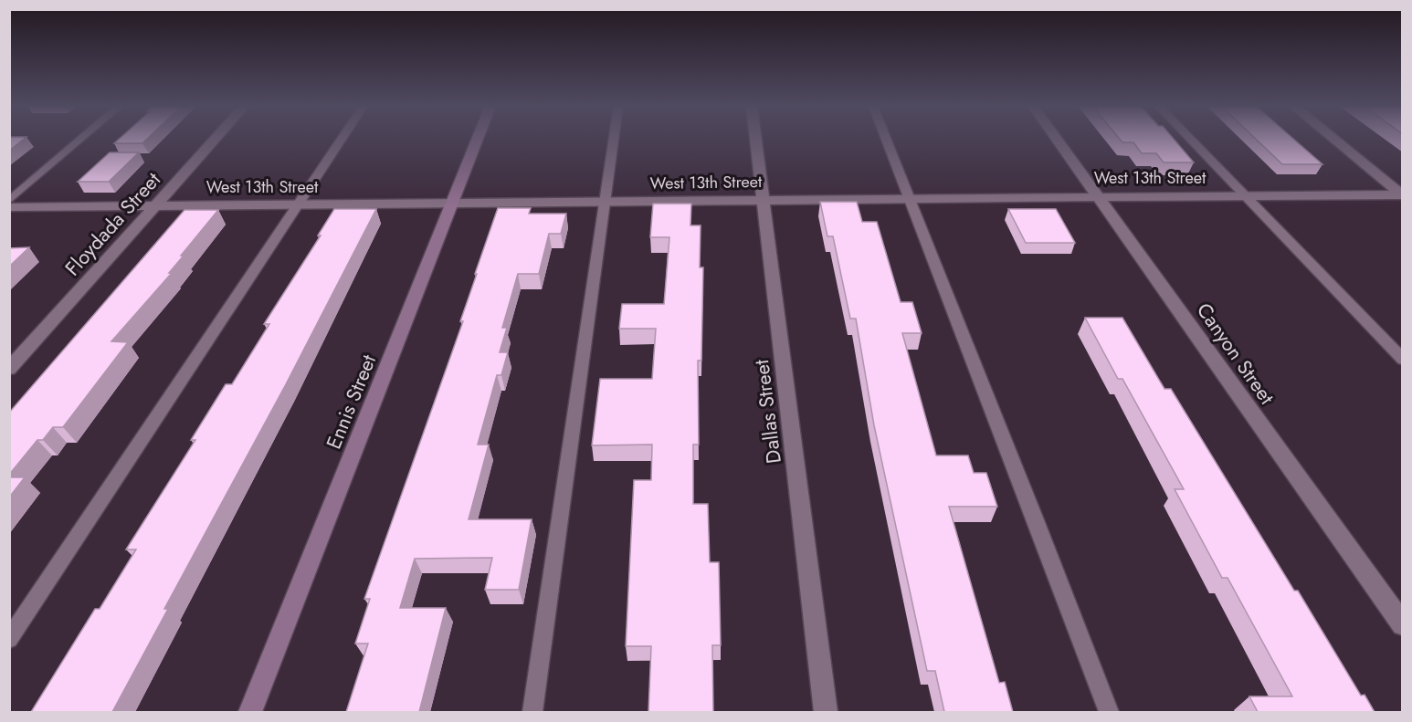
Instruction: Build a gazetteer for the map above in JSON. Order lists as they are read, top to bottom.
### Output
{
  "streets": {
    "main road": ["Ennis Street"],
    "street": [
      "West 13th Street",
      "Floydada Street",
      "Canyon Street",
      "Dallas Street"
    ]
  },
  "crossings": [
    ["West 13th Street", "Floydada Street"],
    ["West 13th Street", "Canyon Street"],
    ["West 13th Street", "Ennis Street"],
    ["West 13th Street", "Dallas Street"]
  ]
}
